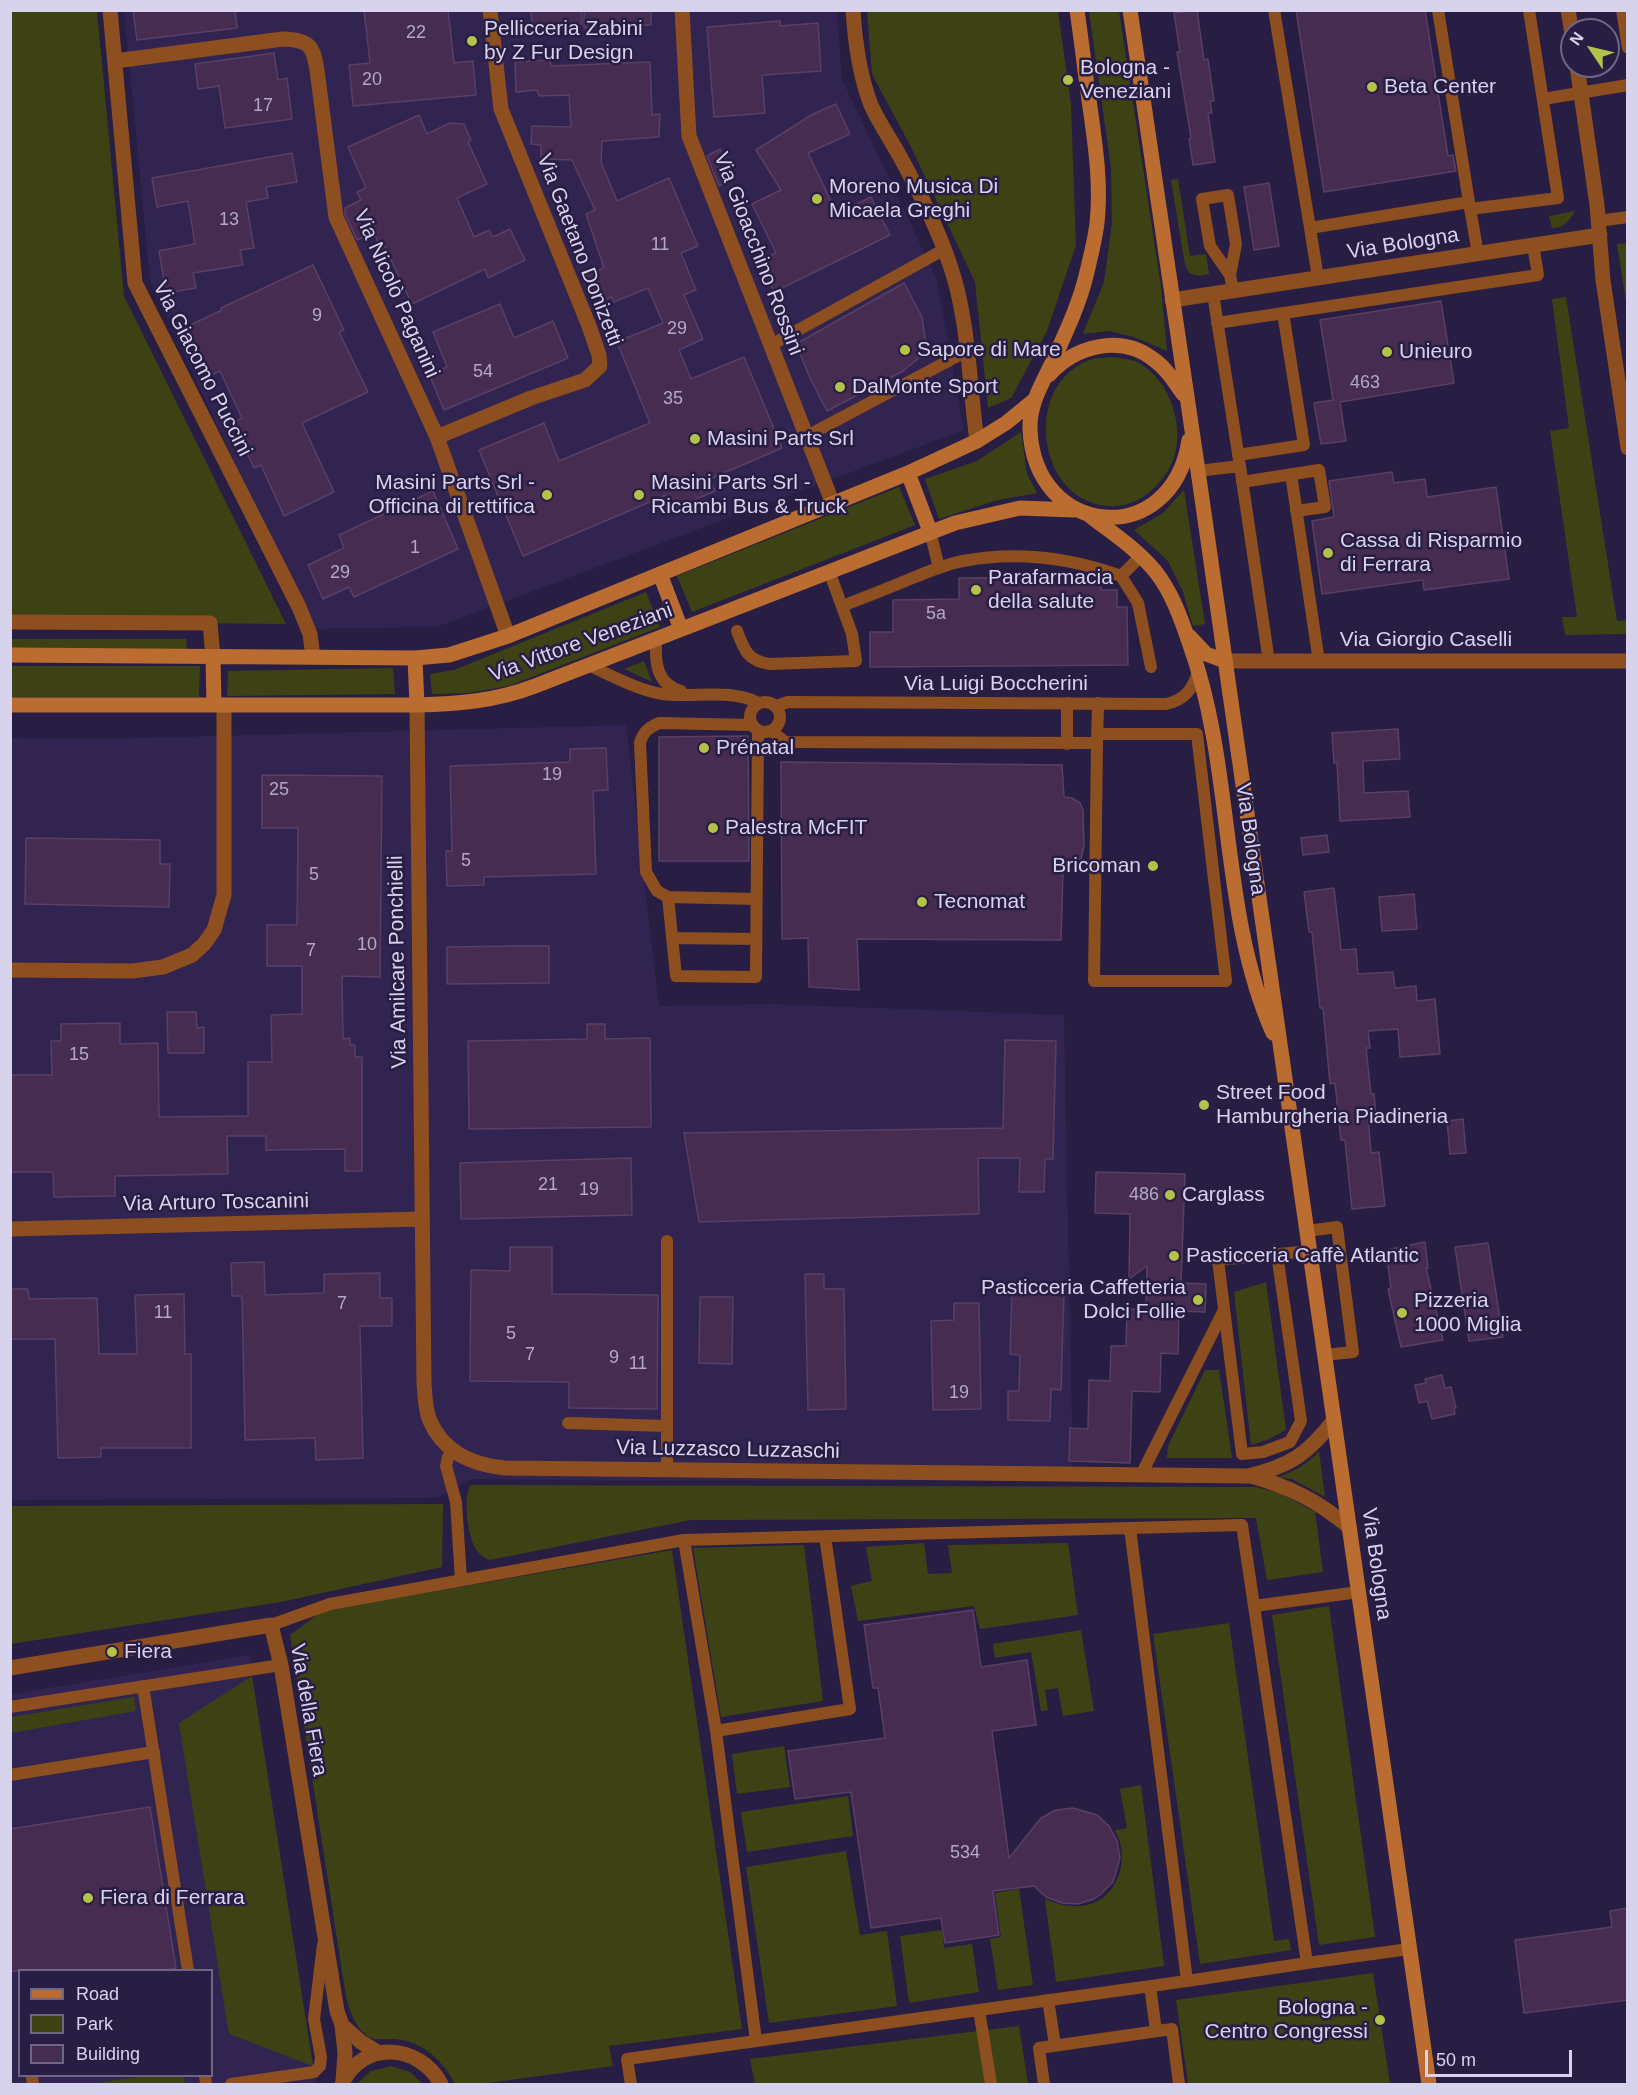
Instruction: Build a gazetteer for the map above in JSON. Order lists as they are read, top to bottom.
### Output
{
  "streets": {
    "main road": ["Via Bologna", "Via Vittore Veneziani"],
    "street": [
      "Via Gaetano Donizetti",
      "Via Gioacchino Rossini",
      "Via Nicolò Paganini",
      "Via Giacomo Puccini",
      "Via Giorgio Caselli",
      "Via Amilcare Ponchielli",
      "Via Arturo Toscanini",
      "Via Luzzasco Luzzaschi",
      "Via della Fiera"
    ],
    "lane": ["Via Luigi Boccherini"]
  },
  "crossings": [
    ["Via Bologna", "Via Giorgio Caselli"],
    ["Via Bologna", "Via Vittore Veneziani"],
    ["Via Bologna", "Via Luigi Boccherini"],
    ["Via Bologna", "Via Luzzasco Luzzaschi"],
    ["Via Gaetano Donizetti", "Via Nicolò Paganini"],
    ["Via Gioacchino Rossini", "Via Vittore Veneziani"],
    ["Via Nicolò Paganini", "Via Giacomo Puccini"],
    ["Via Nicolò Paganini", "Via Vittore Veneziani"],
    ["Via Giacomo Puccini", "Via Vittore Veneziani"],
    ["Via Vittore Veneziani", "Via Luigi Boccherini"],
    ["Via Vittore Veneziani", "Via Amilcare Ponchielli"],
    ["Via Amilcare Ponchielli", "Via Arturo Toscanini"],
    ["Via Amilcare Ponchielli", "Via Luzzasco Luzzaschi"],
    ["Via Arturo Toscanini", "Via Luzzasco Luzzaschi"]
  ],
  "places": [
    "Pellicceria Zabini by Z Fur Design",
    "Bologna - Veneziani",
    "Beta Center",
    "Moreno Musica Di Micaela Greghi",
    "Sapore di Mare",
    "Unieuro",
    "DalMonte Sport",
    "Masini Parts Srl",
    "Masini Parts Srl - Officina di rettifica",
    "Masini Parts Srl - Ricambi Bus & Truck",
    "Cassa di Risparmio di Ferrara",
    "Parafarmacia della salute",
    "Prénatal",
    "Palestra McFIT",
    "Bricoman",
    "Tecnomat",
    "Street Food Hamburgheria Piadineria",
    "Carglass",
    "Pasticceria Caffè Atlantic",
    "Pasticceria Caffetteria Dolci Follie",
    "Pizzeria 1000 Miglia",
    "Fiera",
    "Fiera di Ferrara",
    "Bologna - Centro Congressi"
  ],
  "house_numbers": [
    "22",
    "20",
    "17",
    "13",
    "11",
    "9",
    "29",
    "54",
    "463",
    "35",
    "1",
    "29",
    "5a",
    "19",
    "25",
    "5",
    "5",
    "10",
    "7",
    "15",
    "21",
    "19",
    "486",
    "7",
    "11",
    "5",
    "7",
    "9",
    "11",
    "19",
    "534"
  ],
  "legend": ["Road", "Park", "Building"],
  "scale_bar": "50 m",
  "north": "top left"
}
